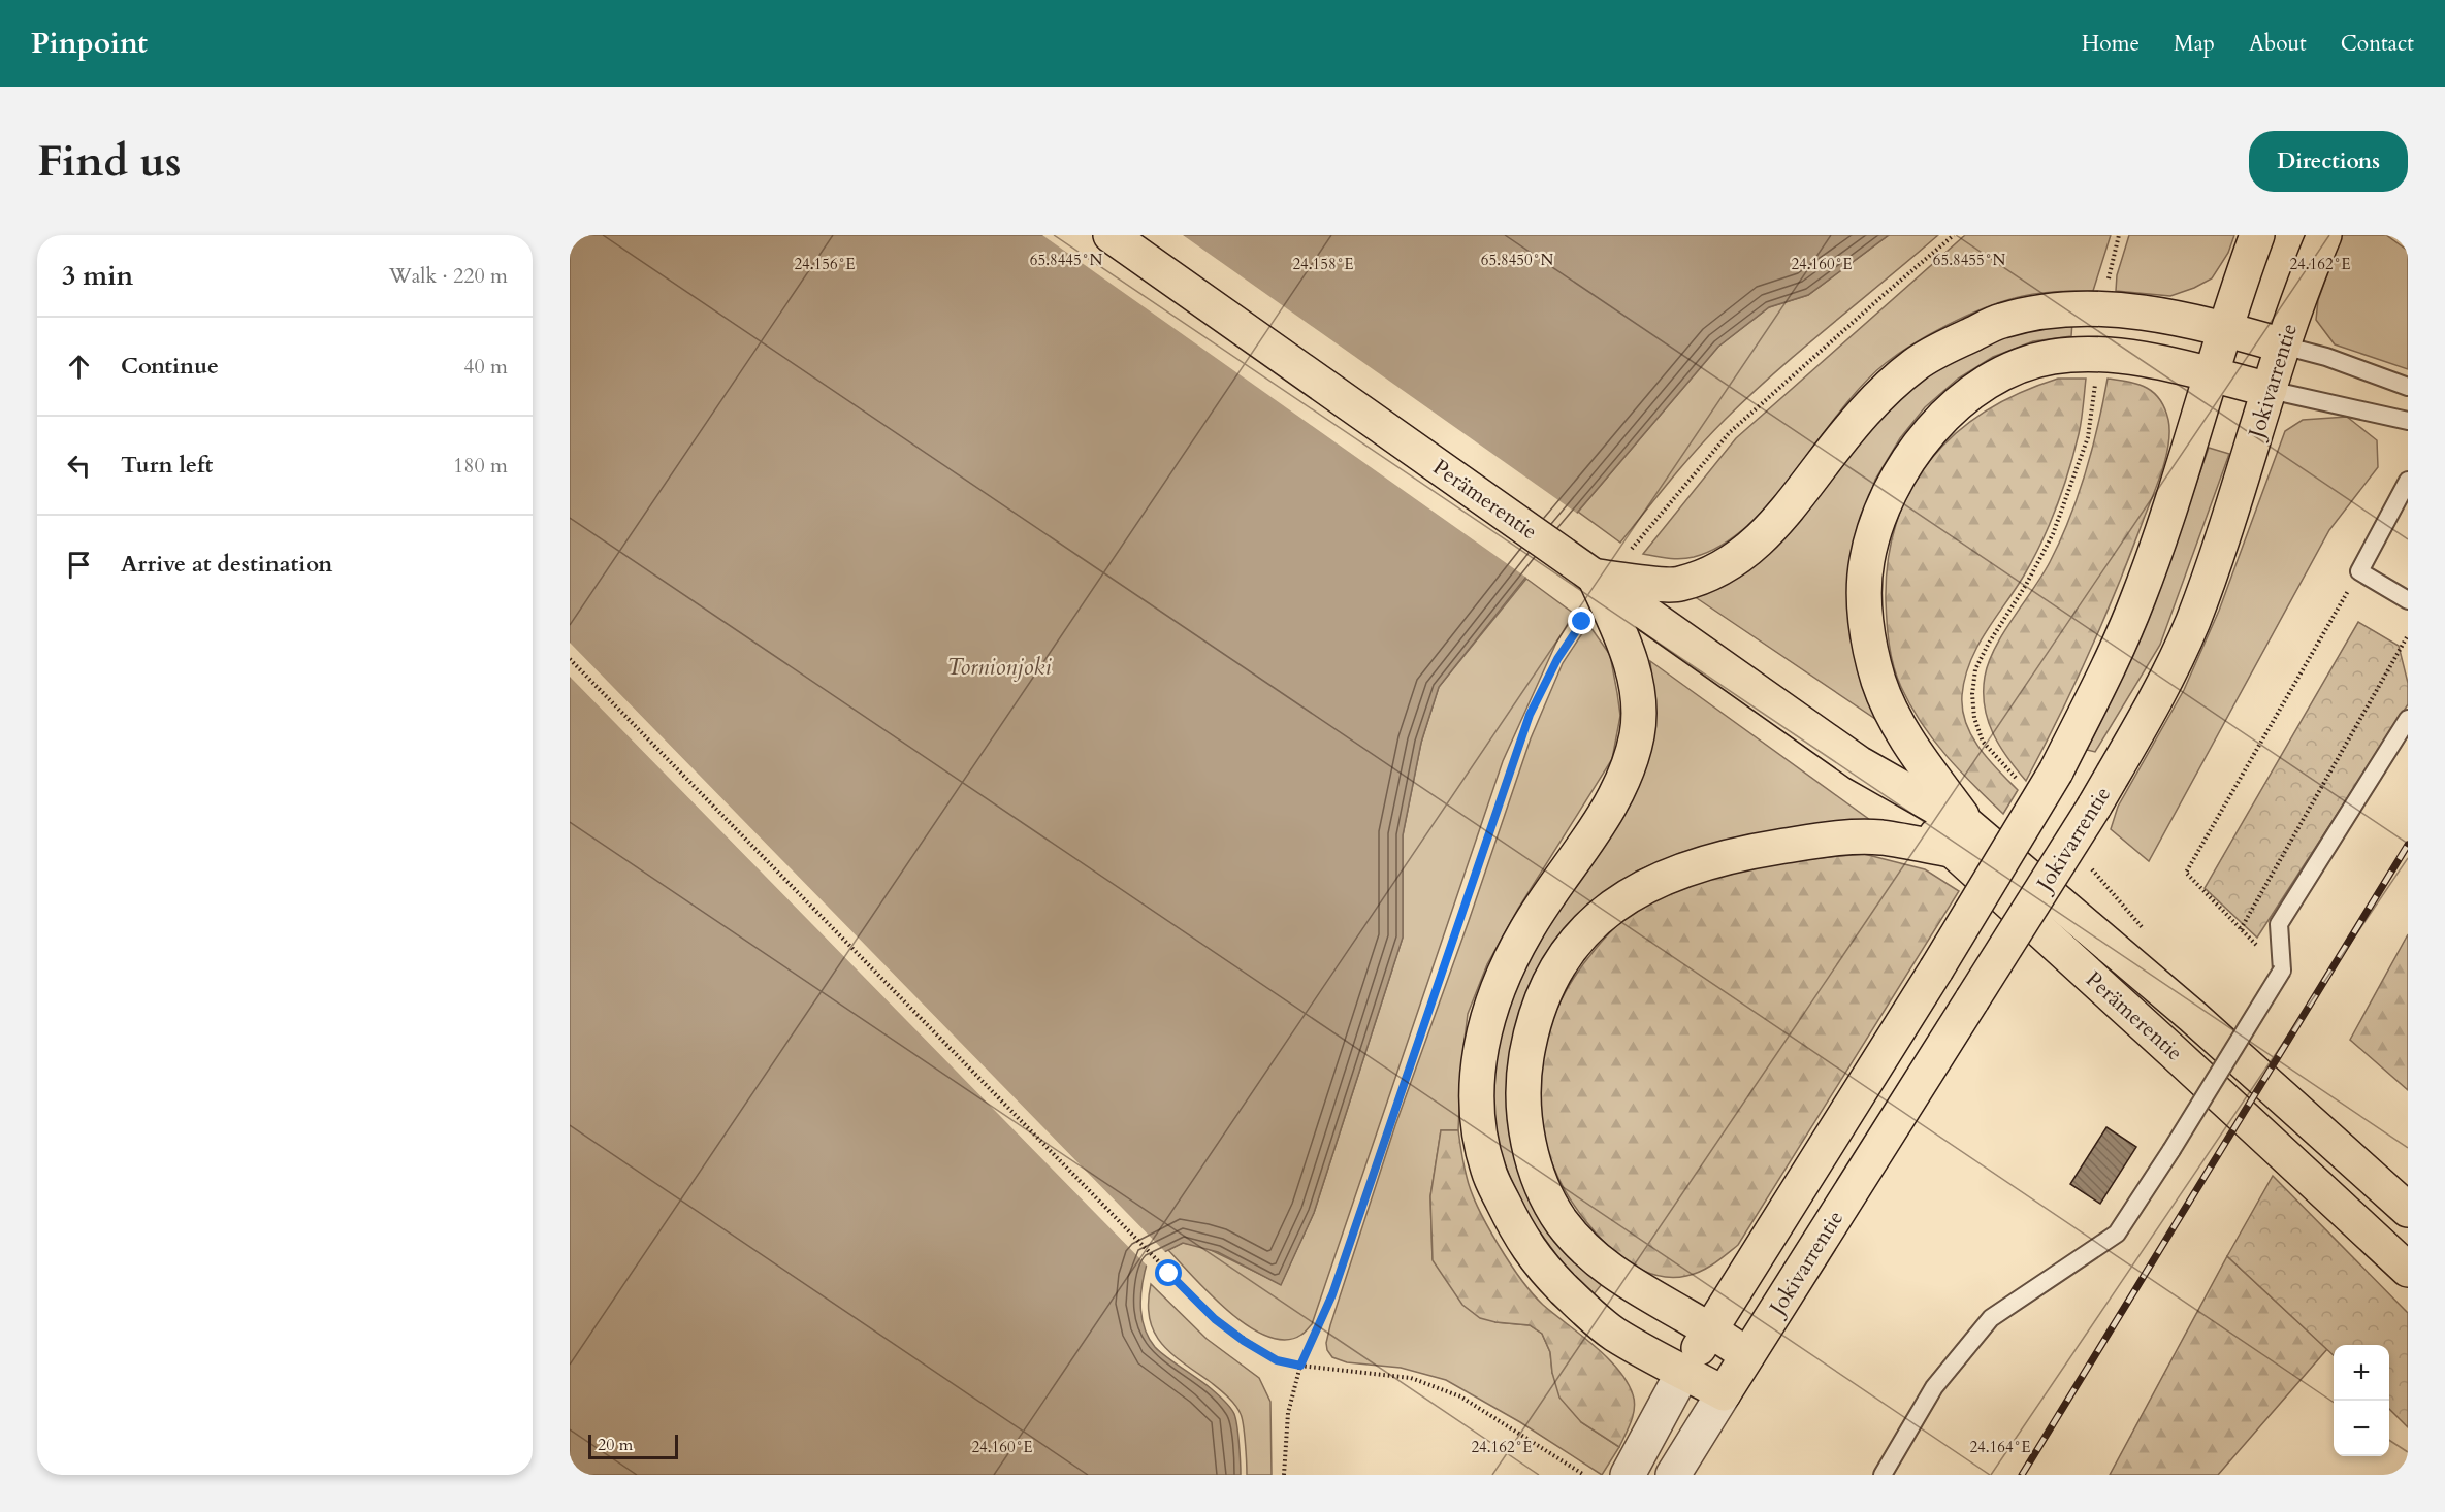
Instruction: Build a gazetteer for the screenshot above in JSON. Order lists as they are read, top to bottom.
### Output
{
  "streets": {
    "highway": ["Jokivarrentie", "Perämerentie"]
  },
  "water": ["Tornionjoki"],
  "scale_bar": "20 m",
  "page": {
    "header": "Pinpoint",
    "nav": [
      "Home",
      "Map",
      "About",
      "Contact"
    ],
    "buttons": "Directions",
    "title": "Find us",
    "heading": ["3 min", "Walk · 220 m"],
    "list": [
      ["Continue", "40 m"],
      ["Turn left", "180 m"],
      "Arrive at destination"
    ],
    "map_buttons": ["+", "−"],
    "scale": "20 m"
  },
  "coordinates": [
    "65.8445°N",
    "65.8450°N",
    "65.8455°N",
    "24.156°E",
    "24.160°E",
    "24.162°E",
    "24.158°E",
    "24.164°E"
  ]
}
